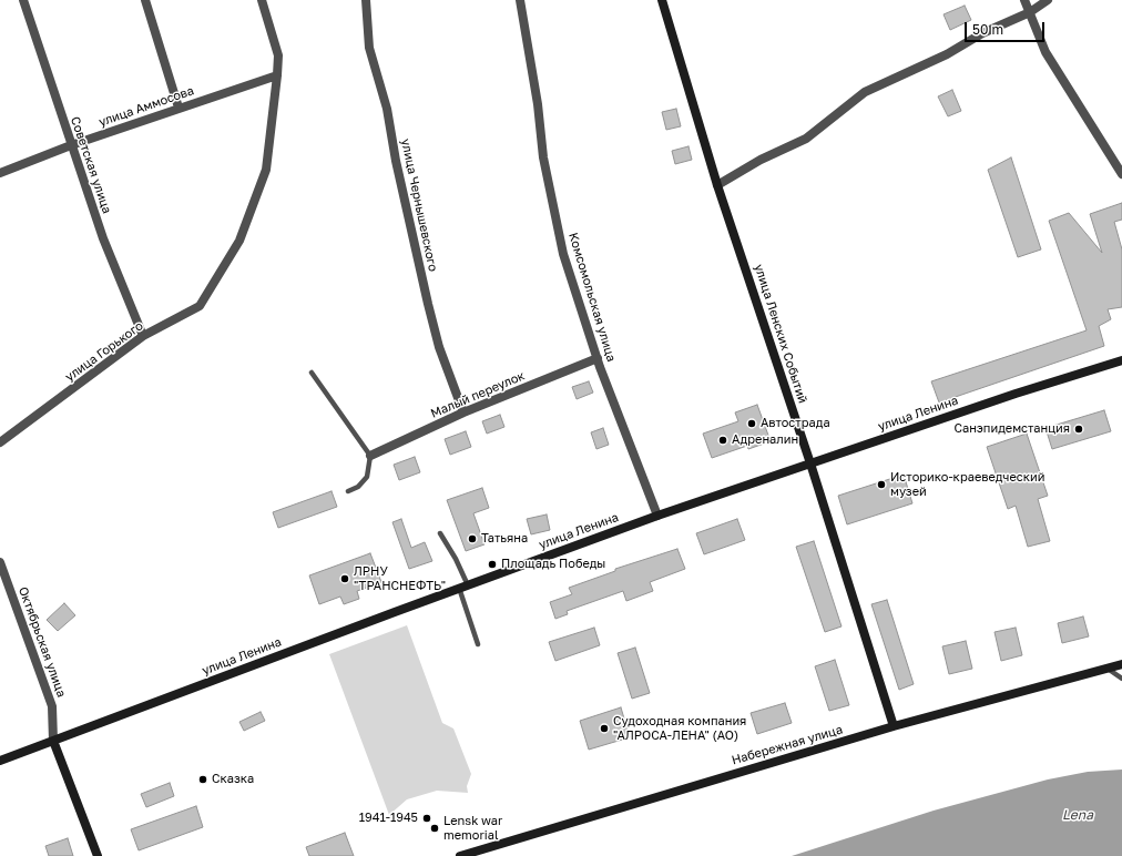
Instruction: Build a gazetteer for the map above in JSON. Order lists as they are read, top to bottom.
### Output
{
  "streets": {
    "street": [
      "улица Аммосова",
      "Советская улица",
      "улица Чернышевского",
      "Комсомольская улица",
      "улица Ленских Событий",
      "улица Горького",
      "Малый переулок",
      "улица Ленина",
      "Октябрьская улица",
      "Набережная улица"
    ]
  },
  "crossings": [
    ["улица Аммосова", "Советская улица"],
    ["улица Аммосова", "улица Горького"],
    ["Советская улица", "улица Горького"],
    ["улица Чернышевского", "Малый переулок"],
    ["Комсомольская улица", "Малый переулок"],
    ["Комсомольская улица", "улица Ленина"],
    ["улица Ленских Событий", "улица Ленина"],
    ["улица Ленских Событий", "Набережная улица"],
    ["улица Ленина", "Октябрьская улица"]
  ],
  "water": ["Lena"],
  "places": [
    "Автострада",
    "Санэпидемстанция",
    "Адреналин",
    "Историко-краеведческий музей",
    "Татьяна",
    "Площадь Победы",
    "ЛРНУ \"ТРАНСНЕФТЬ\"",
    "Судоходная компания \"АЛРОСА-ЛЕНА\" (АО)",
    "Сказка",
    "1941-1945",
    "Lensk war memorial"
  ],
  "scale_bar": "50 m"
}
